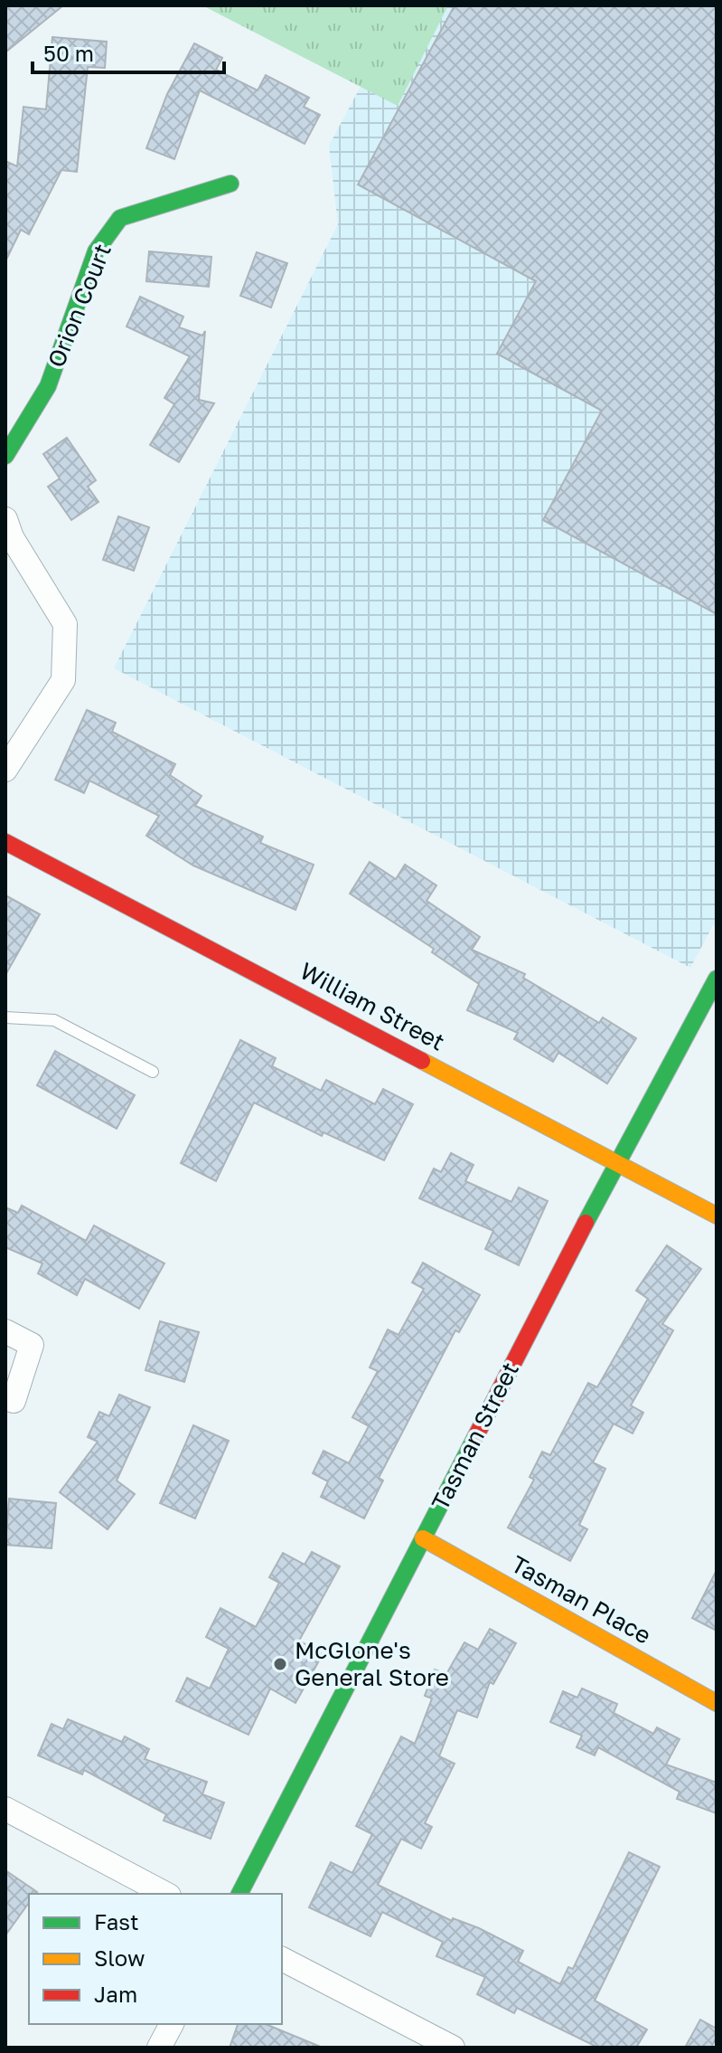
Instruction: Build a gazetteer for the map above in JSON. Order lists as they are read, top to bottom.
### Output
{
  "streets": {
    "street": [
      "Orion Court",
      "William Street",
      "Tasman Street",
      "Tasman Place"
    ]
  },
  "crossings": [
    ["William Street", "Tasman Street"],
    ["Tasman Street", "Tasman Place"]
  ],
  "places": ["McGlone's General Store"],
  "legend": ["Fast", "Slow", "Jam"],
  "scale_bar": "50 m"
}
